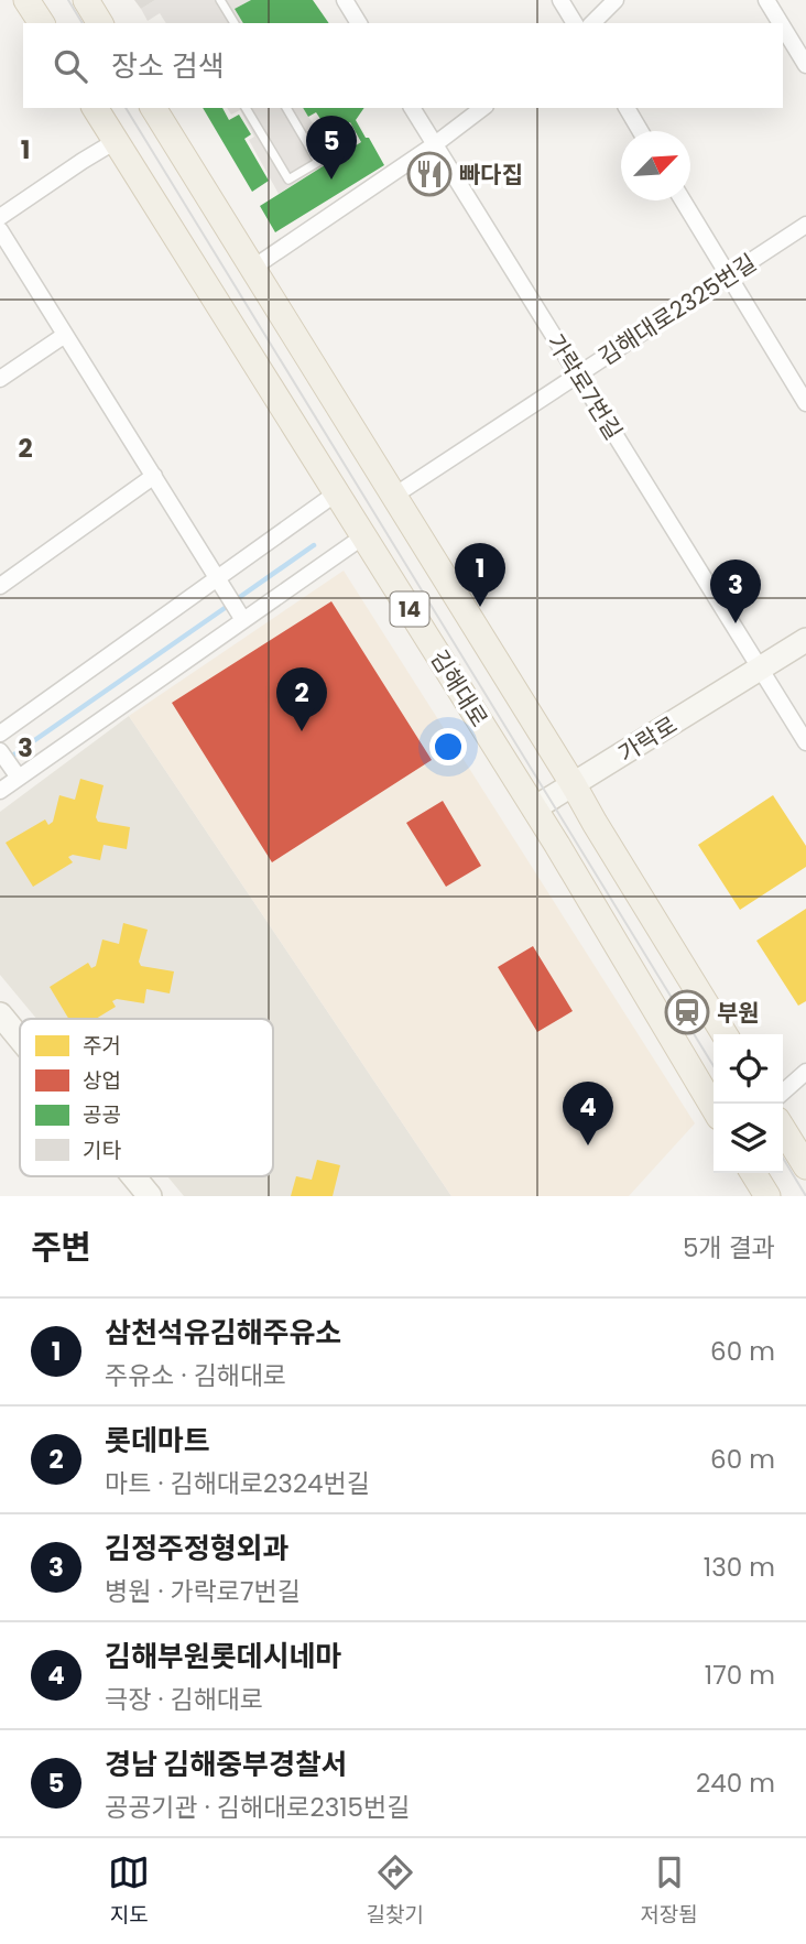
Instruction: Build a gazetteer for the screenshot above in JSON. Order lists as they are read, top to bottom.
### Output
{
  "streets": {
    "main road": ["14", "김해대로"],
    "street": ["김해대로2325번길", "가락로7번길", "가락로"]
  },
  "crossings": [
    ["김해대로2325번길", "가락로7번길"],
    ["김해대로2325번길", "김해대로"],
    ["가락로7번길", "가락로"],
    ["김해대로", "가락로"]
  ],
  "places": {
    "restaurant": ["빠다집"],
    "station": ["부원"]
  },
  "legend": [
    "주거",
    "상업",
    "공공",
    "기타"
  ],
  "north": "top right",
  "page": {
    "search": "장소 검색",
    "pins": [
      "5",
      "1",
      "3",
      "2",
      "4"
    ],
    "heading": ["주변", "5개 결과"],
    "list": [
      {
        "mark": "1",
        "name": "삼천석유김해주유소",
        "note": "주유소 · 김해대로",
        "value": "60 m"
      },
      {
        "mark": "2",
        "name": "롯데마트",
        "note": "마트 · 김해대로2324번길",
        "value": "60 m"
      },
      {
        "mark": "3",
        "name": "김정주정형외과",
        "note": "병원 · 가락로7번길",
        "value": "130 m"
      },
      {
        "mark": "4",
        "name": "김해부원롯데시네마",
        "note": "극장 · 김해대로",
        "value": "170 m"
      },
      {
        "mark": "5",
        "name": "경남 김해중부경찰서",
        "note": "공공기관 · 김해대로2315번길",
        "value": "240 m"
      }
    ],
    "nav": ["지도", "길찾기", "저장됨"]
  },
  "grid": {
    "rows": ["1", "2", "3"]
  }
}
